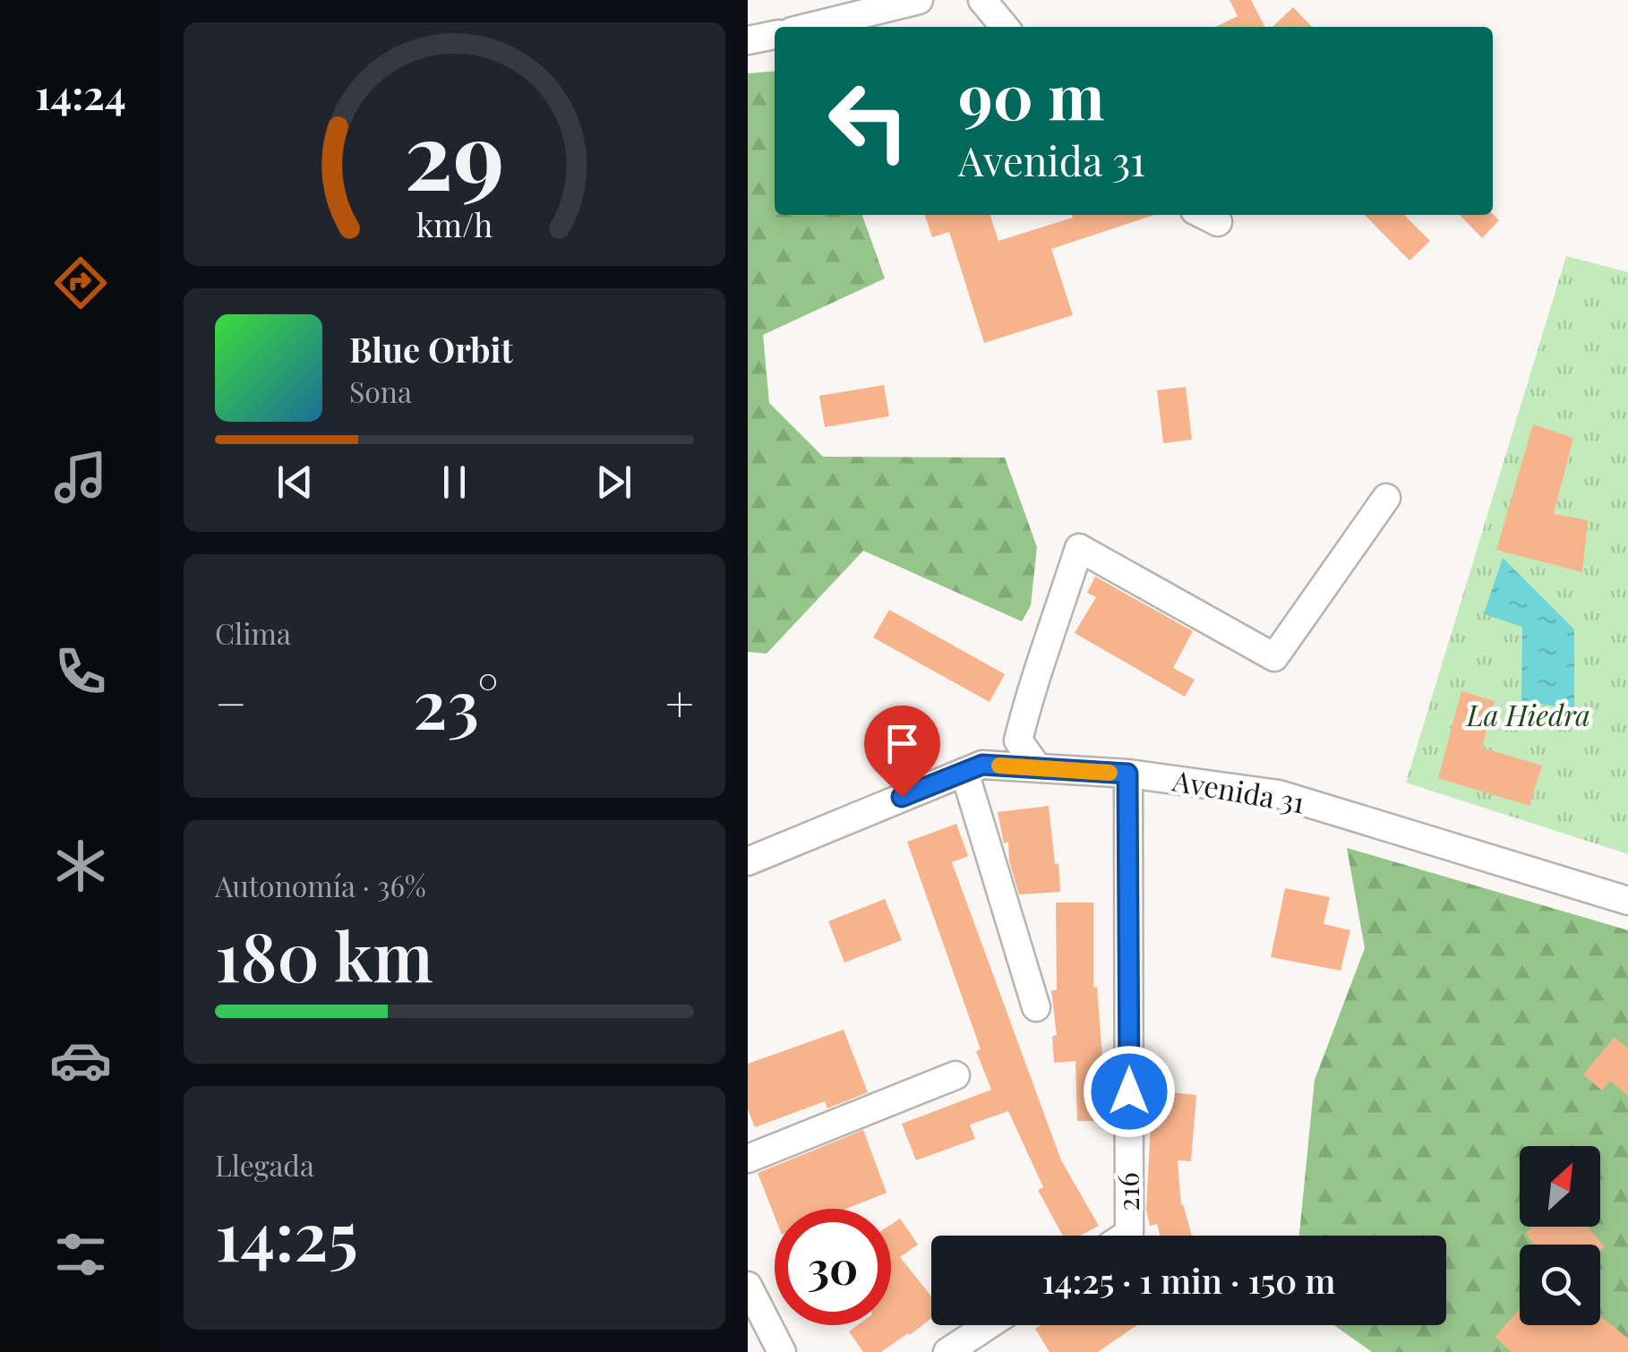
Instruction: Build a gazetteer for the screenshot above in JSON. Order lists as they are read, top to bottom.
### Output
{
  "streets": {
    "street": ["Avenida 31", "216"]
  },
  "crossings": [
    ["Avenida 31", "216"]
  ],
  "parks": ["La Hiedra"],
  "north": "top right",
  "page": {
    "tabs": "14:24",
    "turn": ["90 m", "Avenida 31"],
    "song": ["Blue Orbit", "Sona"],
    "tile": [
      "Clima",
      ["Autonomía · 36%", "180 km"],
      ["Llegada", "14:25"]
    ],
    "heat": ["−", "23°", "+"],
    "limit": "30",
    "trip": "14:25 · 1 min · 150 m",
    "gauge": ["29", "km/h"]
  }
}
